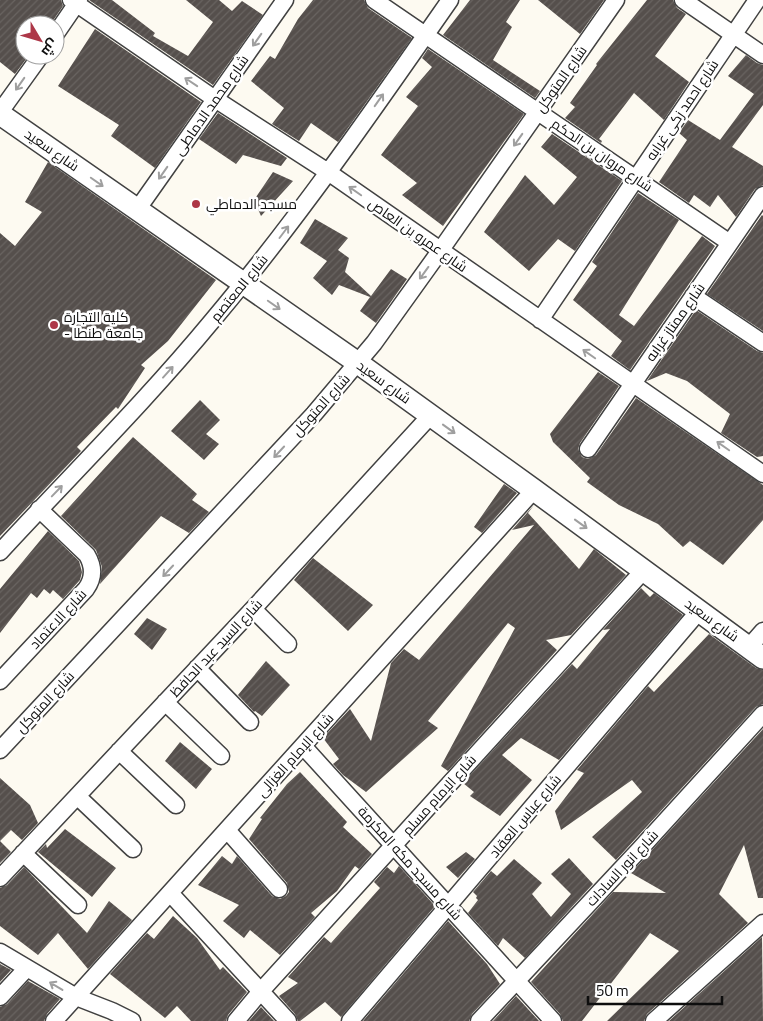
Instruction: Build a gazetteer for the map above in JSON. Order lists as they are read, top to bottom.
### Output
{
  "streets": {
    "street": [
      "شارع المتوكل",
      "شارع محمد الدماطى",
      "شارع احمد زكى غرابه",
      "شارع سعيد",
      "شارع مروان بن الحكم",
      "شارع عمرو بن العاص",
      "شارع المعتصم",
      "شارع ممتاز غرابه",
      "شارع الاعتماد",
      "شارع السيد عبد الحافظ",
      "شارع الإمام الغزالى",
      "شارع الإمام مسلم",
      "شارع عباس العقاد",
      "شارع مسجد مكه المكرمة",
      "شارع انور السادات"
    ]
  },
  "crossings": [
    ["شارع المتوكل", "شارع سعيد"],
    ["شارع المتوكل", "شارع مروان بن الحكم"],
    ["شارع المتوكل", "شارع عمرو بن العاص"],
    ["شارع محمد الدماطى", "شارع سعيد"],
    ["شارع محمد الدماطى", "شارع عمرو بن العاص"],
    ["شارع احمد زكى غرابه", "شارع مروان بن الحكم"],
    ["شارع احمد زكى غرابه", "شارع عمرو بن العاص"],
    ["شارع سعيد", "شارع المعتصم"],
    ["شارع سعيد", "شارع السيد عبد الحافظ"],
    ["شارع سعيد", "شارع الإمام الغزالى"],
    ["شارع سعيد", "شارع الإمام مسلم"],
    ["شارع سعيد", "شارع عباس العقاد"],
    ["شارع مروان بن الحكم", "شارع المعتصم"],
    ["شارع مروان بن الحكم", "شارع ممتاز غرابه"],
    ["شارع عمرو بن العاص", "شارع المعتصم"],
    ["شارع عمرو بن العاص", "شارع ممتاز غرابه"],
    ["شارع المعتصم", "شارع الاعتماد"],
    ["شارع الإمام الغزالى", "شارع مسجد مكه المكرمة"],
    ["شارع الإمام مسلم", "شارع مسجد مكه المكرمة"],
    ["شارع عباس العقاد", "شارع مسجد مكه المكرمة"],
    ["شارع مسجد مكه المكرمة", "شارع انور السادات"]
  ],
  "one_way": [
    "شارع المتوكل",
    "شارع محمد الدماطى",
    "شارع سعيد",
    "شارع عمرو بن العاص",
    "شارع المعتصم"
  ],
  "places": ["مسجد الدماطي", "كلية التجارة - جامعة طنطا"],
  "scale_bar": "50 m",
  "north": "bottom right"
}
